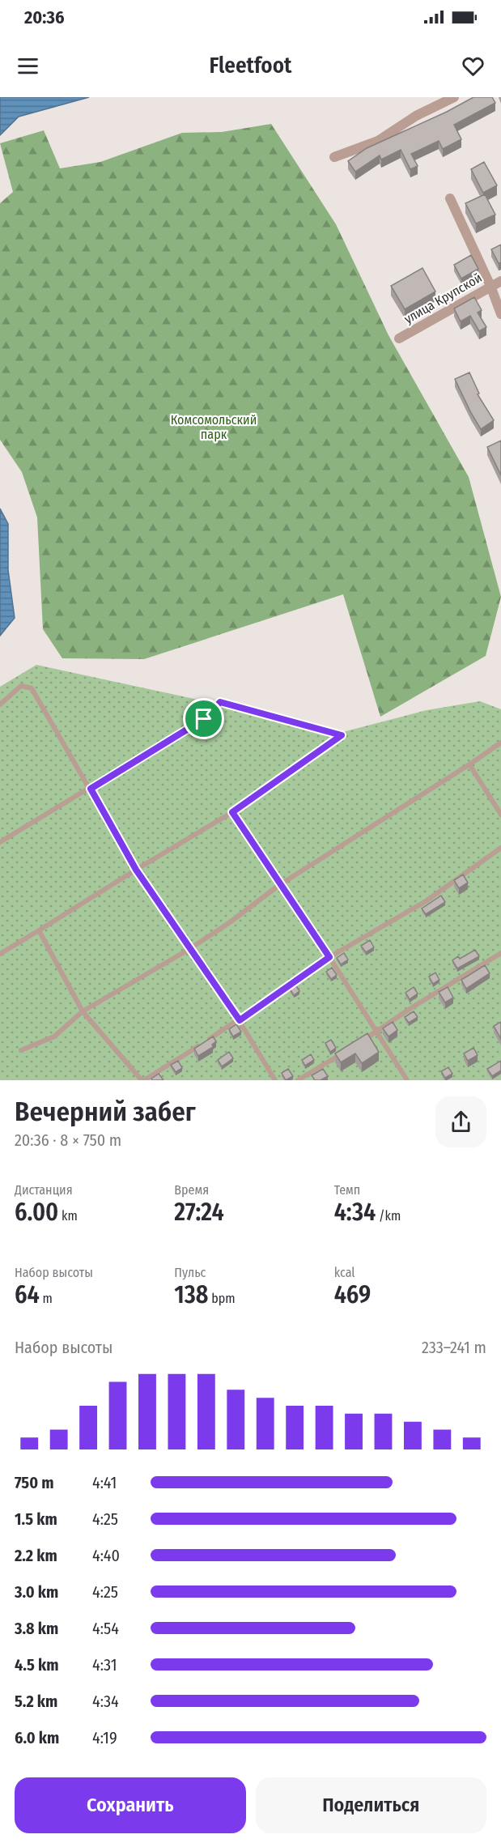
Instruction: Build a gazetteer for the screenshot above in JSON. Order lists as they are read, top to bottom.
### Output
{
  "streets": {
    "street": ["улица Крупской"]
  },
  "parks": ["Комсомольский парк"],
  "page": {
    "status": "20:36",
    "header": "Fleetfoot",
    "heading": ["Вечерний забег", "20:36 · 8 × 750 m"],
    "stats": [
      ["Дистанция", "6.00 km"],
      ["Время", "27:24"],
      ["Темп", "4:34 /km"],
      ["Набор высоты", "64 m"],
      ["Пульс", "138 bpm"],
      ["kcal", "469"]
    ],
    "chart": ["Набор высоты", "233–241 m"],
    "list": [
      {
        "name": "750 m",
        "note": "4:41"
      },
      {
        "name": "1.5 km",
        "note": "4:25"
      },
      {
        "name": "2.2 km",
        "note": "4:40"
      },
      {
        "name": "3.0 km",
        "note": "4:25"
      },
      {
        "name": "3.8 km",
        "note": "4:54"
      },
      {
        "name": "4.5 km",
        "note": "4:31"
      },
      {
        "name": "5.2 km",
        "note": "4:34"
      },
      {
        "name": "6.0 km",
        "note": "4:19"
      }
    ],
    "buttons": ["Сохранить", "Поделиться"]
  }
}
